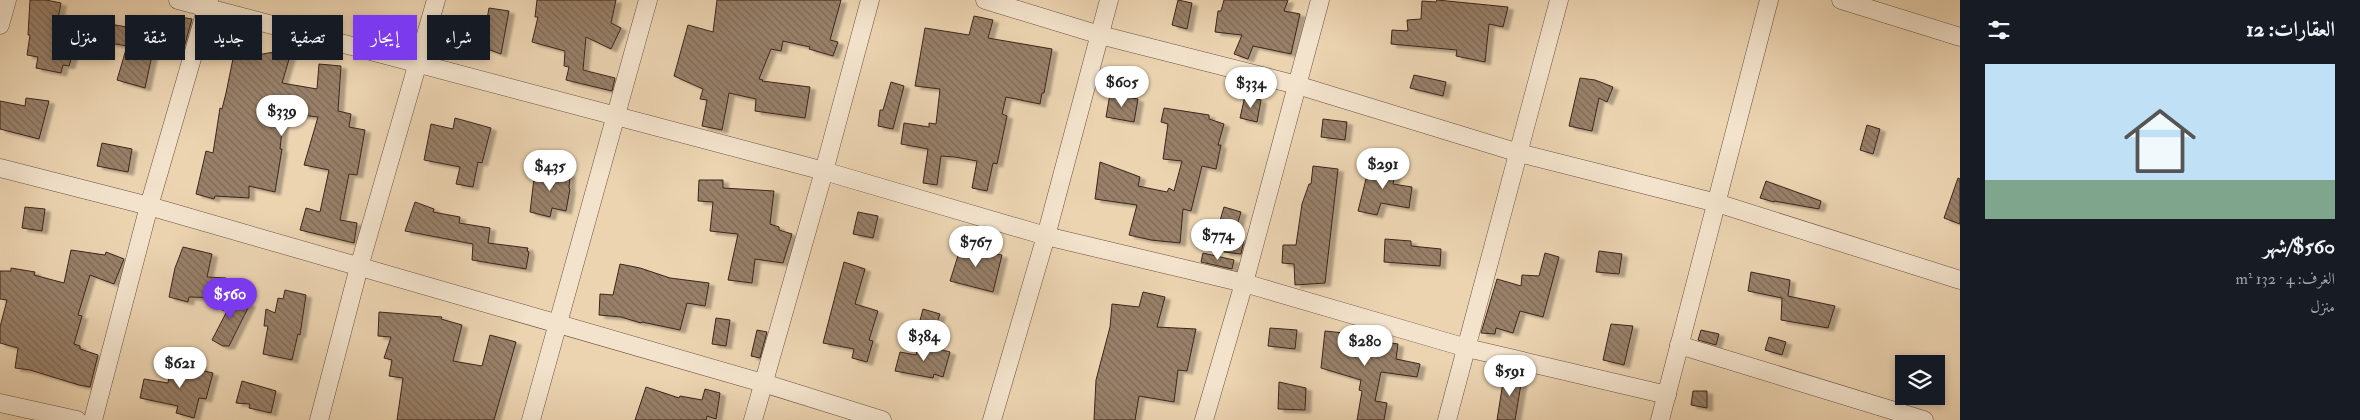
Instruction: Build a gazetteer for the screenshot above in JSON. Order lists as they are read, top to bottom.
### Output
{
  "page": {
    "heading": "العقارات: 12",
    "chip": [
      "شراء",
      "إيجار",
      "تصفية",
      "جديد",
      "شقة",
      "منزل"
    ],
    "list": [
      {
        "name": "$560/شهر",
        "note": "الغرف: 4 · 132 m² · منزل"
      }
    ],
    "price": [
      "$605",
      "$334",
      "$339",
      "$291",
      "$435",
      "$774",
      "$767",
      "$560",
      "$384",
      "$280",
      "$621",
      "$591"
    ]
  }
}
